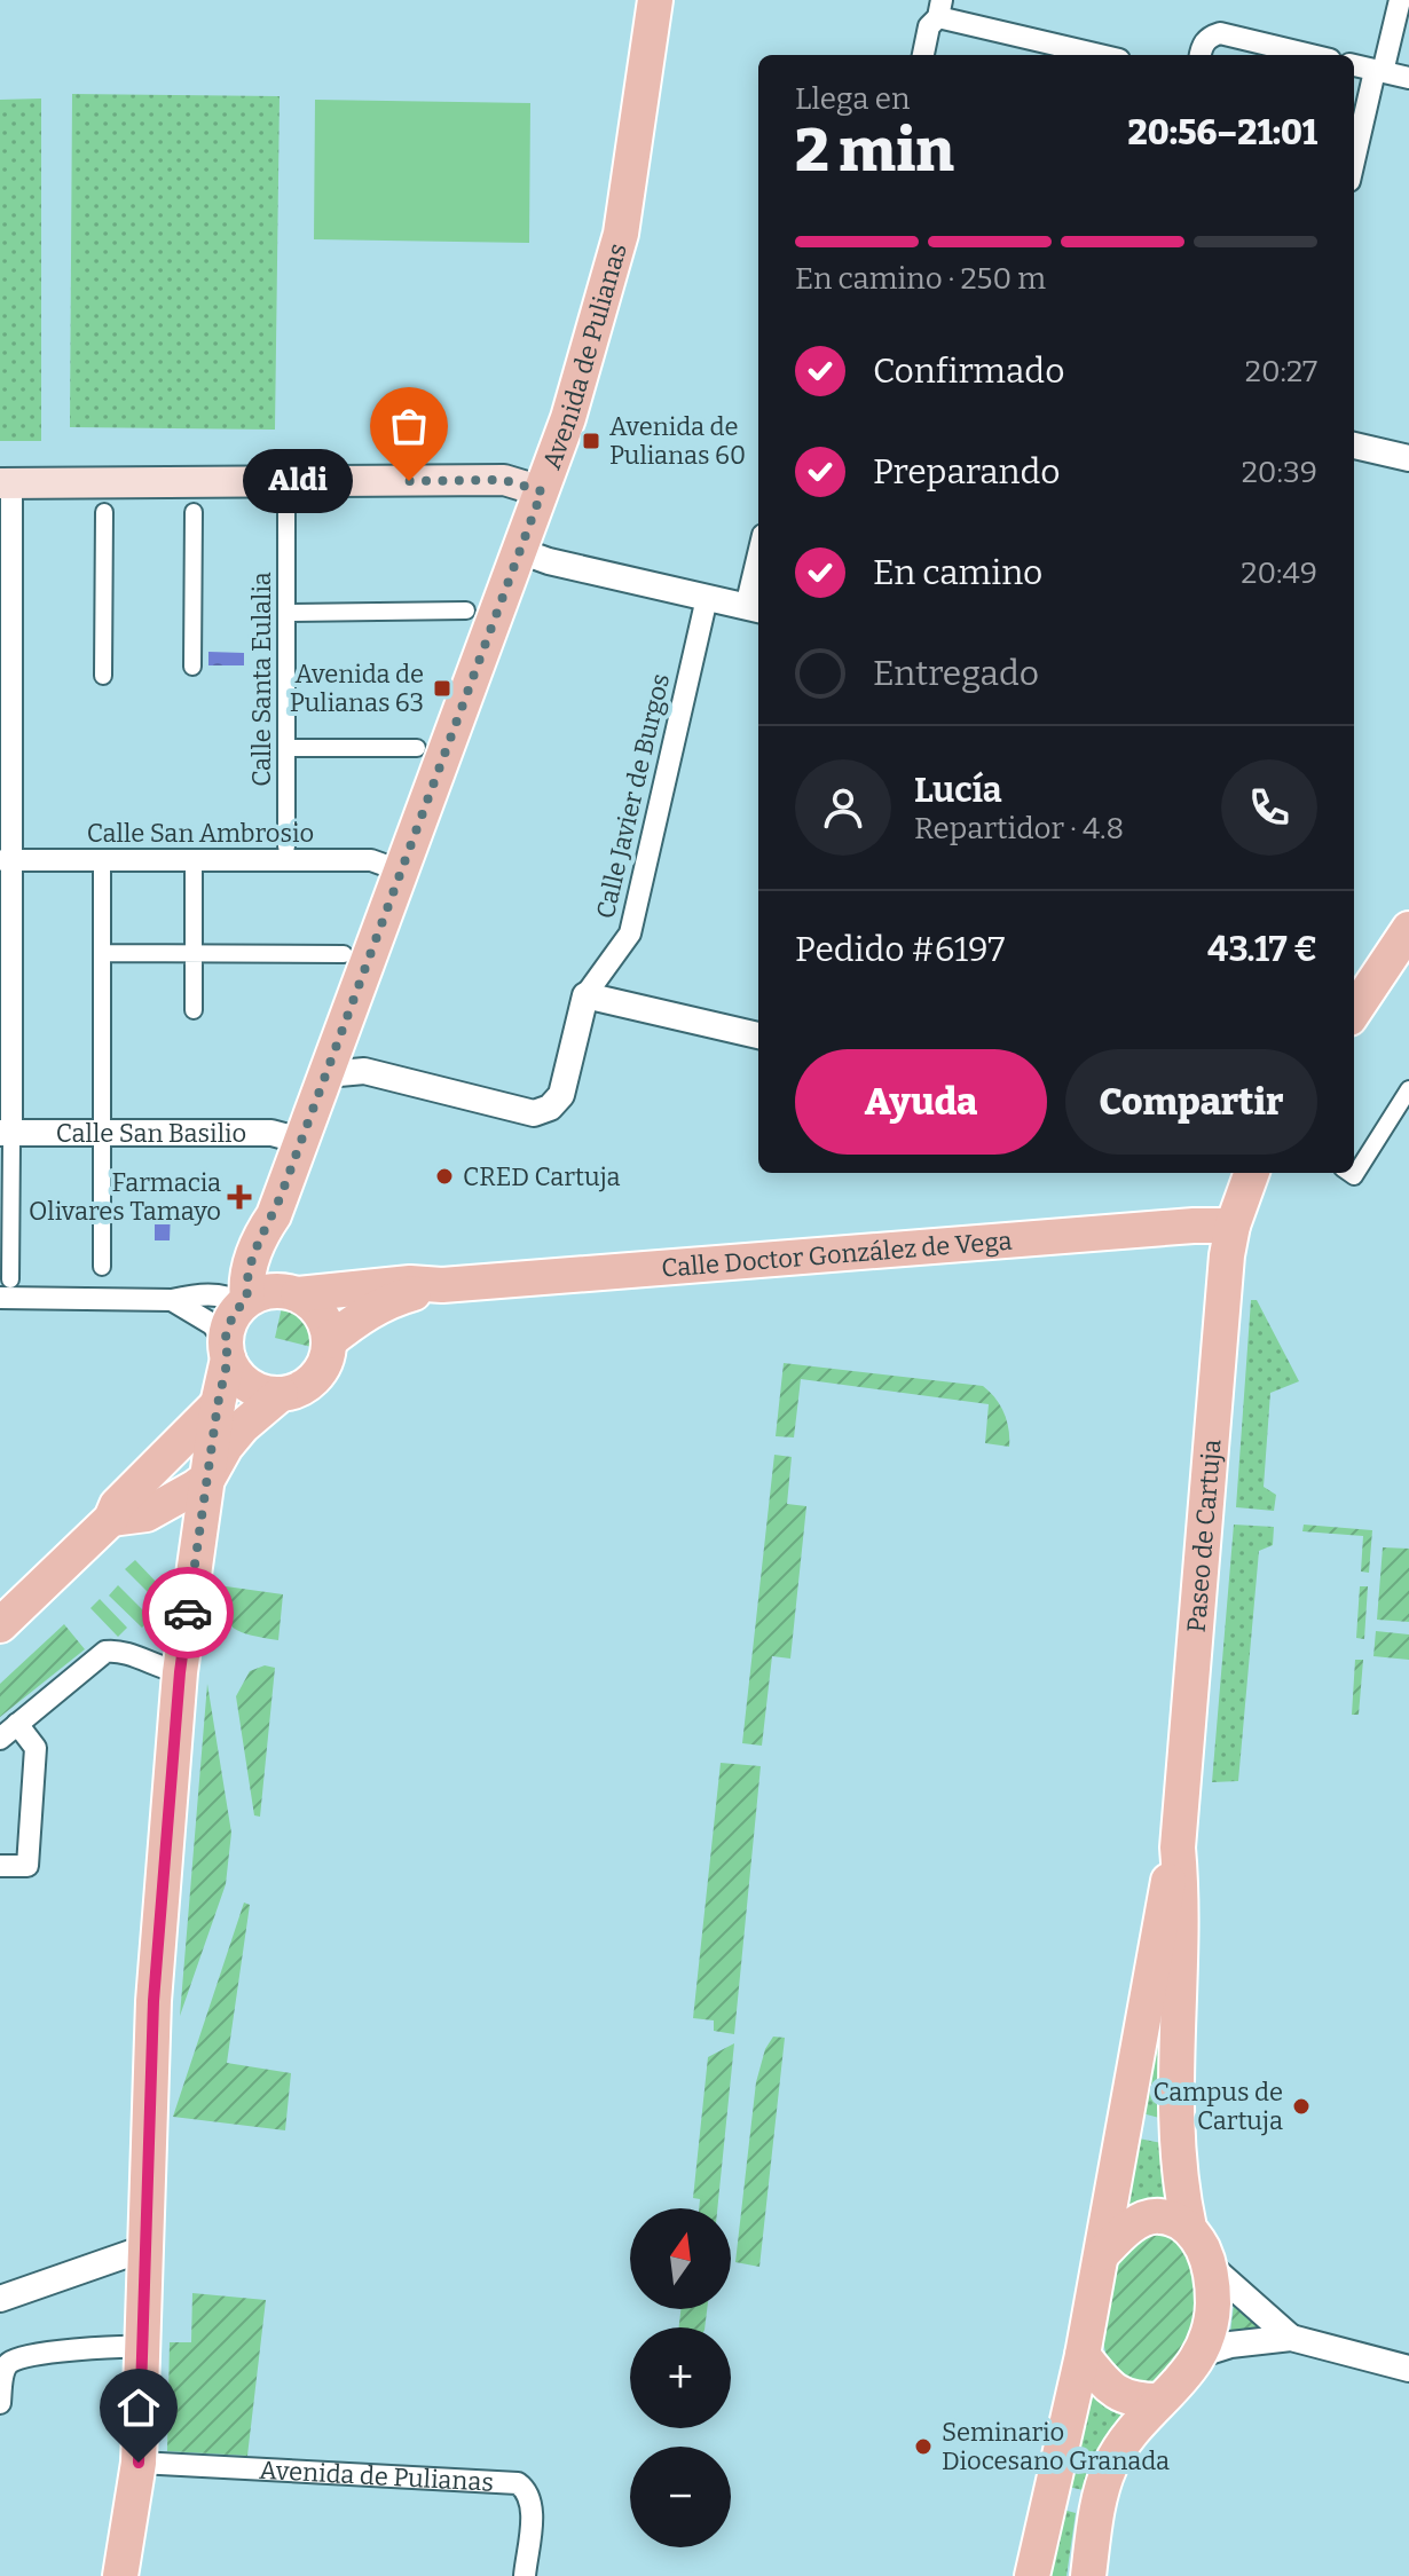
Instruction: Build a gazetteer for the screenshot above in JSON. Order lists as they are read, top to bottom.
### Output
{
  "streets": {
    "main road": ["Avenida de Pulianas", "Calle Doctor González de Vega", "Paseo de Cartuja"],
    "street": [
      "Calle Santa Eulalia",
      "Calle Javier de Burgos",
      "Calle San Ambrosio",
      "Calle San Basilio"
    ]
  },
  "crossings": [
    ["Avenida de Pulianas", "Calle San Ambrosio"],
    ["Avenida de Pulianas", "Calle San Basilio"],
    ["Avenida de Pulianas", "Calle Doctor González de Vega"],
    ["Calle Doctor González de Vega", "Paseo de Cartuja"]
  ],
  "places": {
    "transit": ["Avenida de Pulianas 60", "Avenida de Pulianas 63"],
    "other": [
      "Aldi",
      "CRED Cartuja",
      "Campus de Cartuja",
      "Seminario Diocesano Granada"
    ],
    "health": ["Farmacia Olivares Tamayo"]
  },
  "north": "top",
  "page": {
    "heading": ["2 min", "Llega en", "20:56–21:01"],
    "panel": [
      "Lucía",
      "Repartidor · 4.8",
      "Pedido #6197",
      "43.17 €"
    ],
    "bar": "En camino · 250 m",
    "list": [
      ["Confirmado", "20:27"],
      ["Preparando", "20:39"],
      ["En camino", "20:49"],
      "Entregado"
    ],
    "bubble": "Aldi",
    "buttons": ["Ayuda", "Compartir"],
    "map_buttons": ["+", "−"]
  }
}
